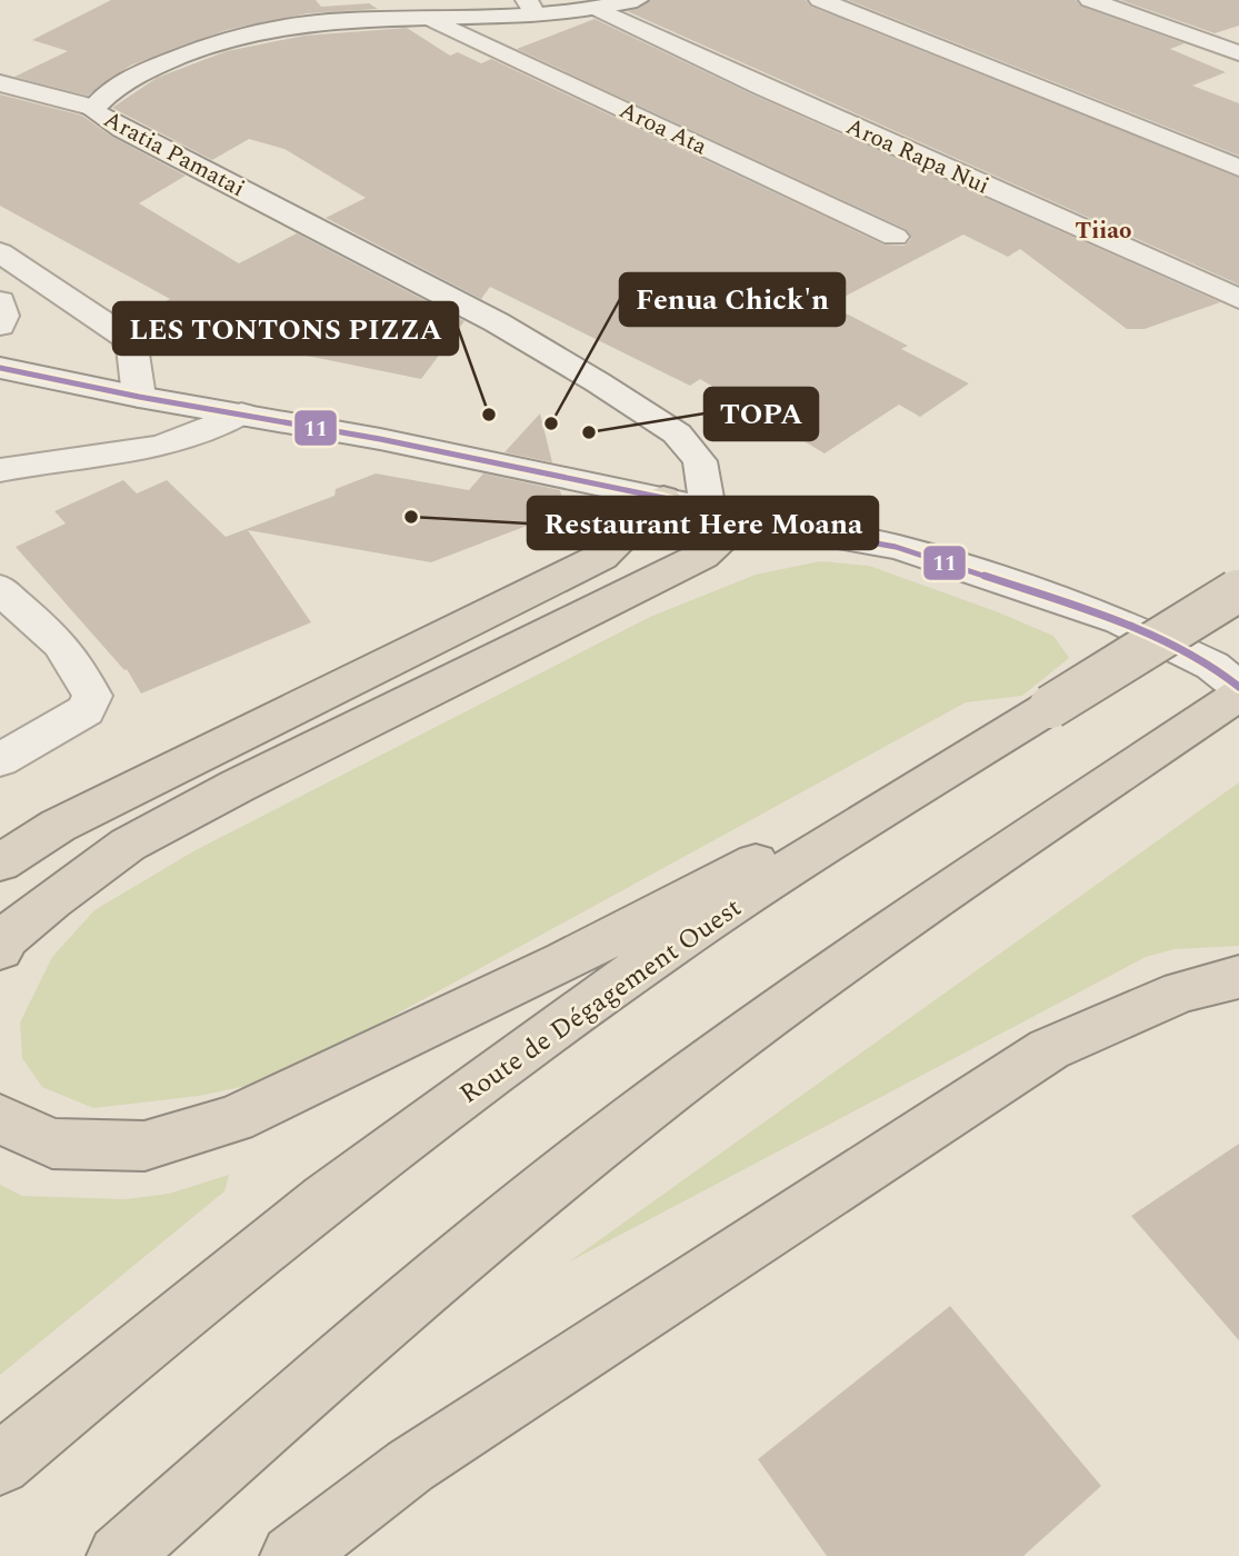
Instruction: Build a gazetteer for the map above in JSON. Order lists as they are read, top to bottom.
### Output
{
  "streets": {
    "highway": ["Route de Dégagement Ouest"],
    "street": ["Aroa Ata", "Aratia Pamatai", "Aroa Rapa Nui"]
  },
  "crossings": [
    ["Aroa Ata", "Aratia Pamatai"],
    ["Aratia Pamatai", "Aroa Rapa Nui"]
  ],
  "districts": ["Tiiao"],
  "places": [
    "LES TONTONS PIZZA",
    "Fenua Chick'n",
    "TOPA",
    "Restaurant Here Moana"
  ],
  "lines": ["transit line 11"]
}
